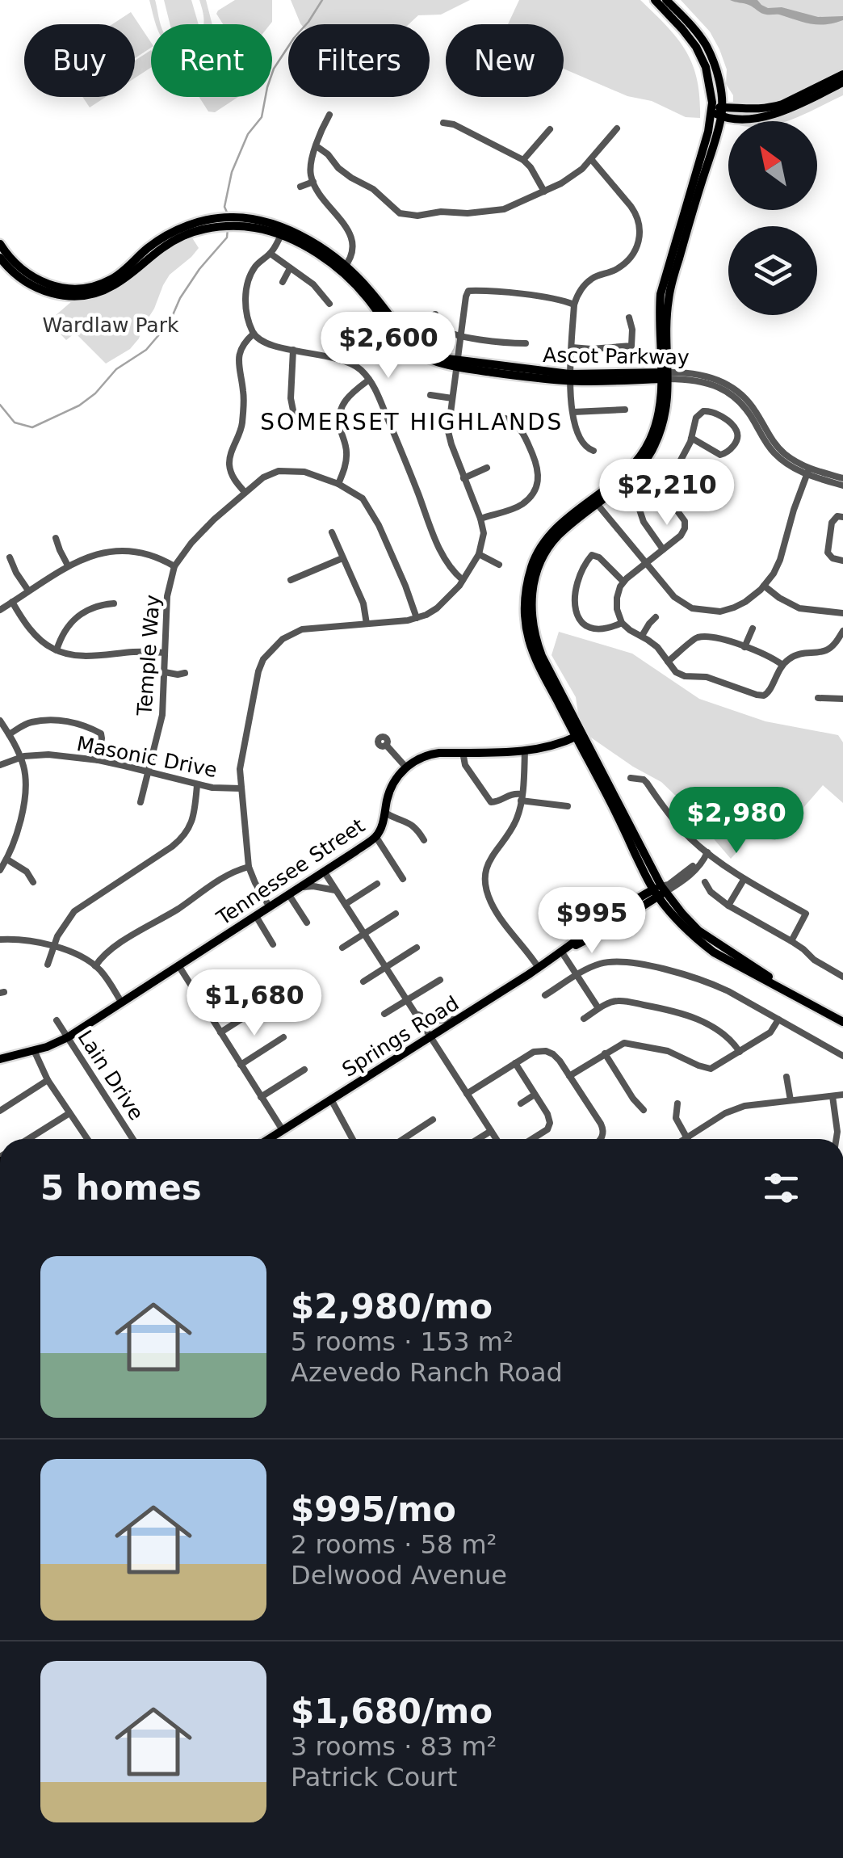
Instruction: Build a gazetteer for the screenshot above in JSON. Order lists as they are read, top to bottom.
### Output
{
  "streets": {
    "main road": ["Ascot Parkway", "Tennessee Street", "Springs Road"],
    "street": ["Temple Way", "Masonic Drive", "Lain Drive"]
  },
  "crossings": [
    ["Temple Way", "Masonic Drive"],
    ["Tennessee Street", "Lain Drive"]
  ],
  "districts": ["SOMERSET HIGHLANDS"],
  "parks": ["Wardlaw Park"],
  "north": "top left",
  "page": {
    "chip": [
      "Buy",
      "Rent",
      "Filters",
      "New"
    ],
    "price": [
      "$2,600",
      "$2,210",
      "$2,980",
      "$995",
      "$1,680"
    ],
    "heading": "5 homes",
    "list": [
      {
        "name": "$2,980/mo",
        "note": "5 rooms · 153 m² · Azevedo Ranch Road"
      },
      {
        "name": "$995/mo",
        "note": "2 rooms · 58 m² · Delwood Avenue"
      },
      {
        "name": "$1,680/mo",
        "note": "3 rooms · 83 m² · Patrick Court"
      }
    ]
  }
}
